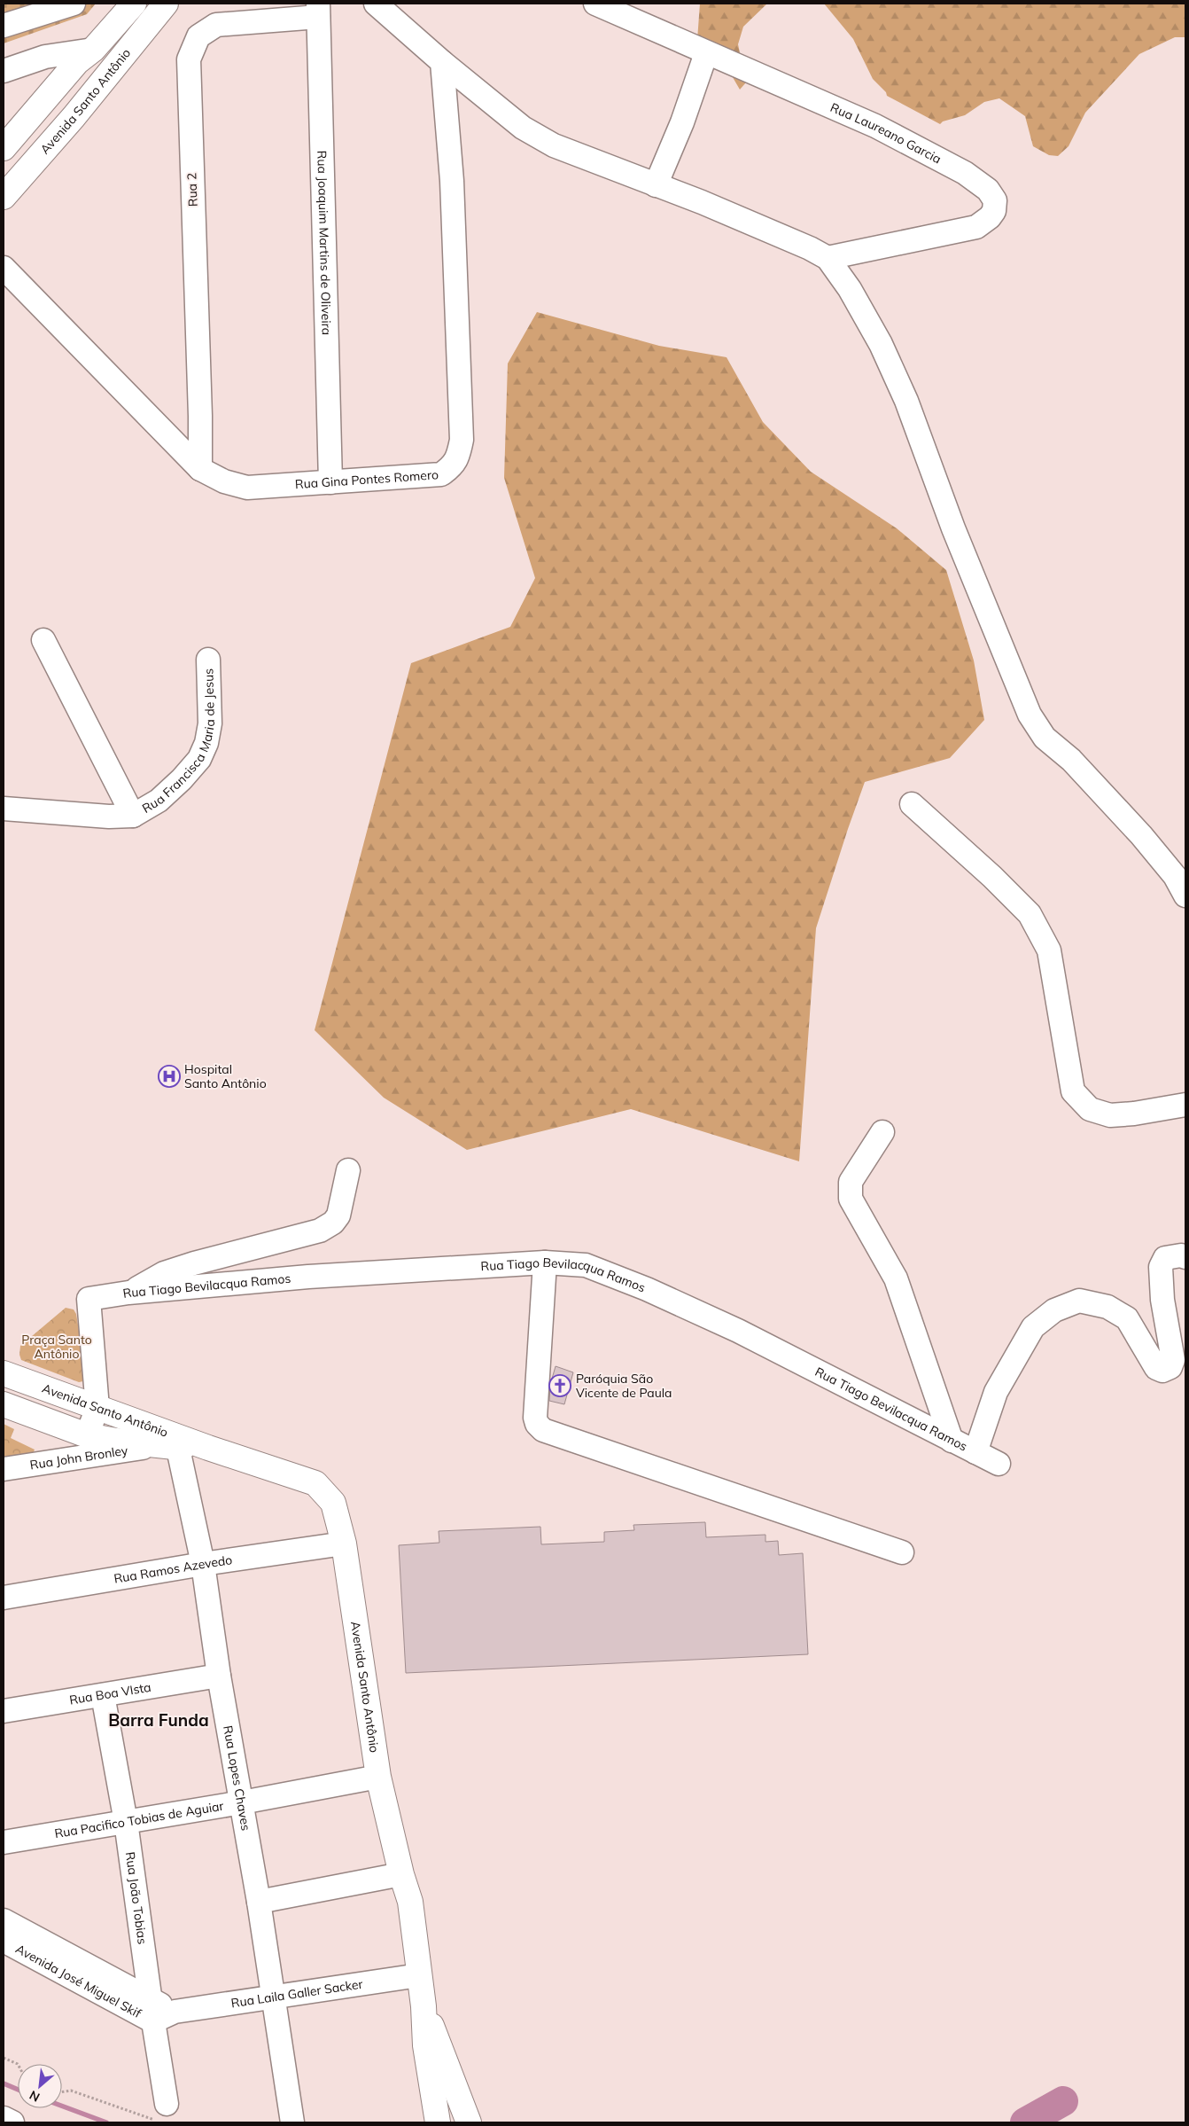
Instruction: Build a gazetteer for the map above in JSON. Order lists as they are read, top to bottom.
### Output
{
  "streets": {
    "main road": ["Avenida Santo Antônio"],
    "street": [
      "Rua Laureano Garcia",
      "Rua 2",
      "Rua Joaquim Martins de Oliveira",
      "Rua Gina Pontes Romero",
      "Rua Francisca Maria de Jesus",
      "Rua Tiago Bevilacqua Ramos",
      "Rua John Bronley",
      "Rua Ramos Azevedo",
      "Rua Boa VIsta",
      "Rua Lopes Chaves",
      "Rua Pacifico Tobias de Aguiar",
      "Rua João Tobias",
      "Avenida José Miguel Skif",
      "Rua Laila Galler Sacker"
    ]
  },
  "crossings": [
    ["Avenida Santo Antônio", "Rua Tiago Bevilacqua Ramos"],
    ["Avenida Santo Antônio", "Rua John Bronley"],
    ["Avenida Santo Antônio", "Rua Ramos Azevedo"],
    ["Avenida Santo Antônio", "Rua Lopes Chaves"],
    ["Avenida Santo Antônio", "Rua Pacifico Tobias de Aguiar"],
    ["Avenida Santo Antônio", "Rua Laila Galler Sacker"],
    ["Rua 2", "Rua Joaquim Martins de Oliveira"],
    ["Rua 2", "Rua Gina Pontes Romero"],
    ["Rua Joaquim Martins de Oliveira", "Rua Gina Pontes Romero"],
    ["Rua John Bronley", "Rua Lopes Chaves"],
    ["Rua Ramos Azevedo", "Rua Lopes Chaves"],
    ["Rua Boa VIsta", "Rua Lopes Chaves"],
    ["Rua Boa VIsta", "Rua João Tobias"],
    ["Rua Lopes Chaves", "Rua Pacifico Tobias de Aguiar"],
    ["Rua Lopes Chaves", "Rua Laila Galler Sacker"],
    ["Rua Pacifico Tobias de Aguiar", "Rua João Tobias"],
    ["Rua João Tobias", "Avenida José Miguel Skif"],
    ["Rua João Tobias", "Rua Laila Galler Sacker"],
    ["Avenida José Miguel Skif", "Rua Laila Galler Sacker"]
  ],
  "districts": ["Barra Funda"],
  "parks": ["Praça Santo Antônio"],
  "places": {
    "hospital": ["Hospital Santo Antônio"],
    "church": ["Paróquia São Vicente de Paula"]
  },
  "north": "bottom left"
}
